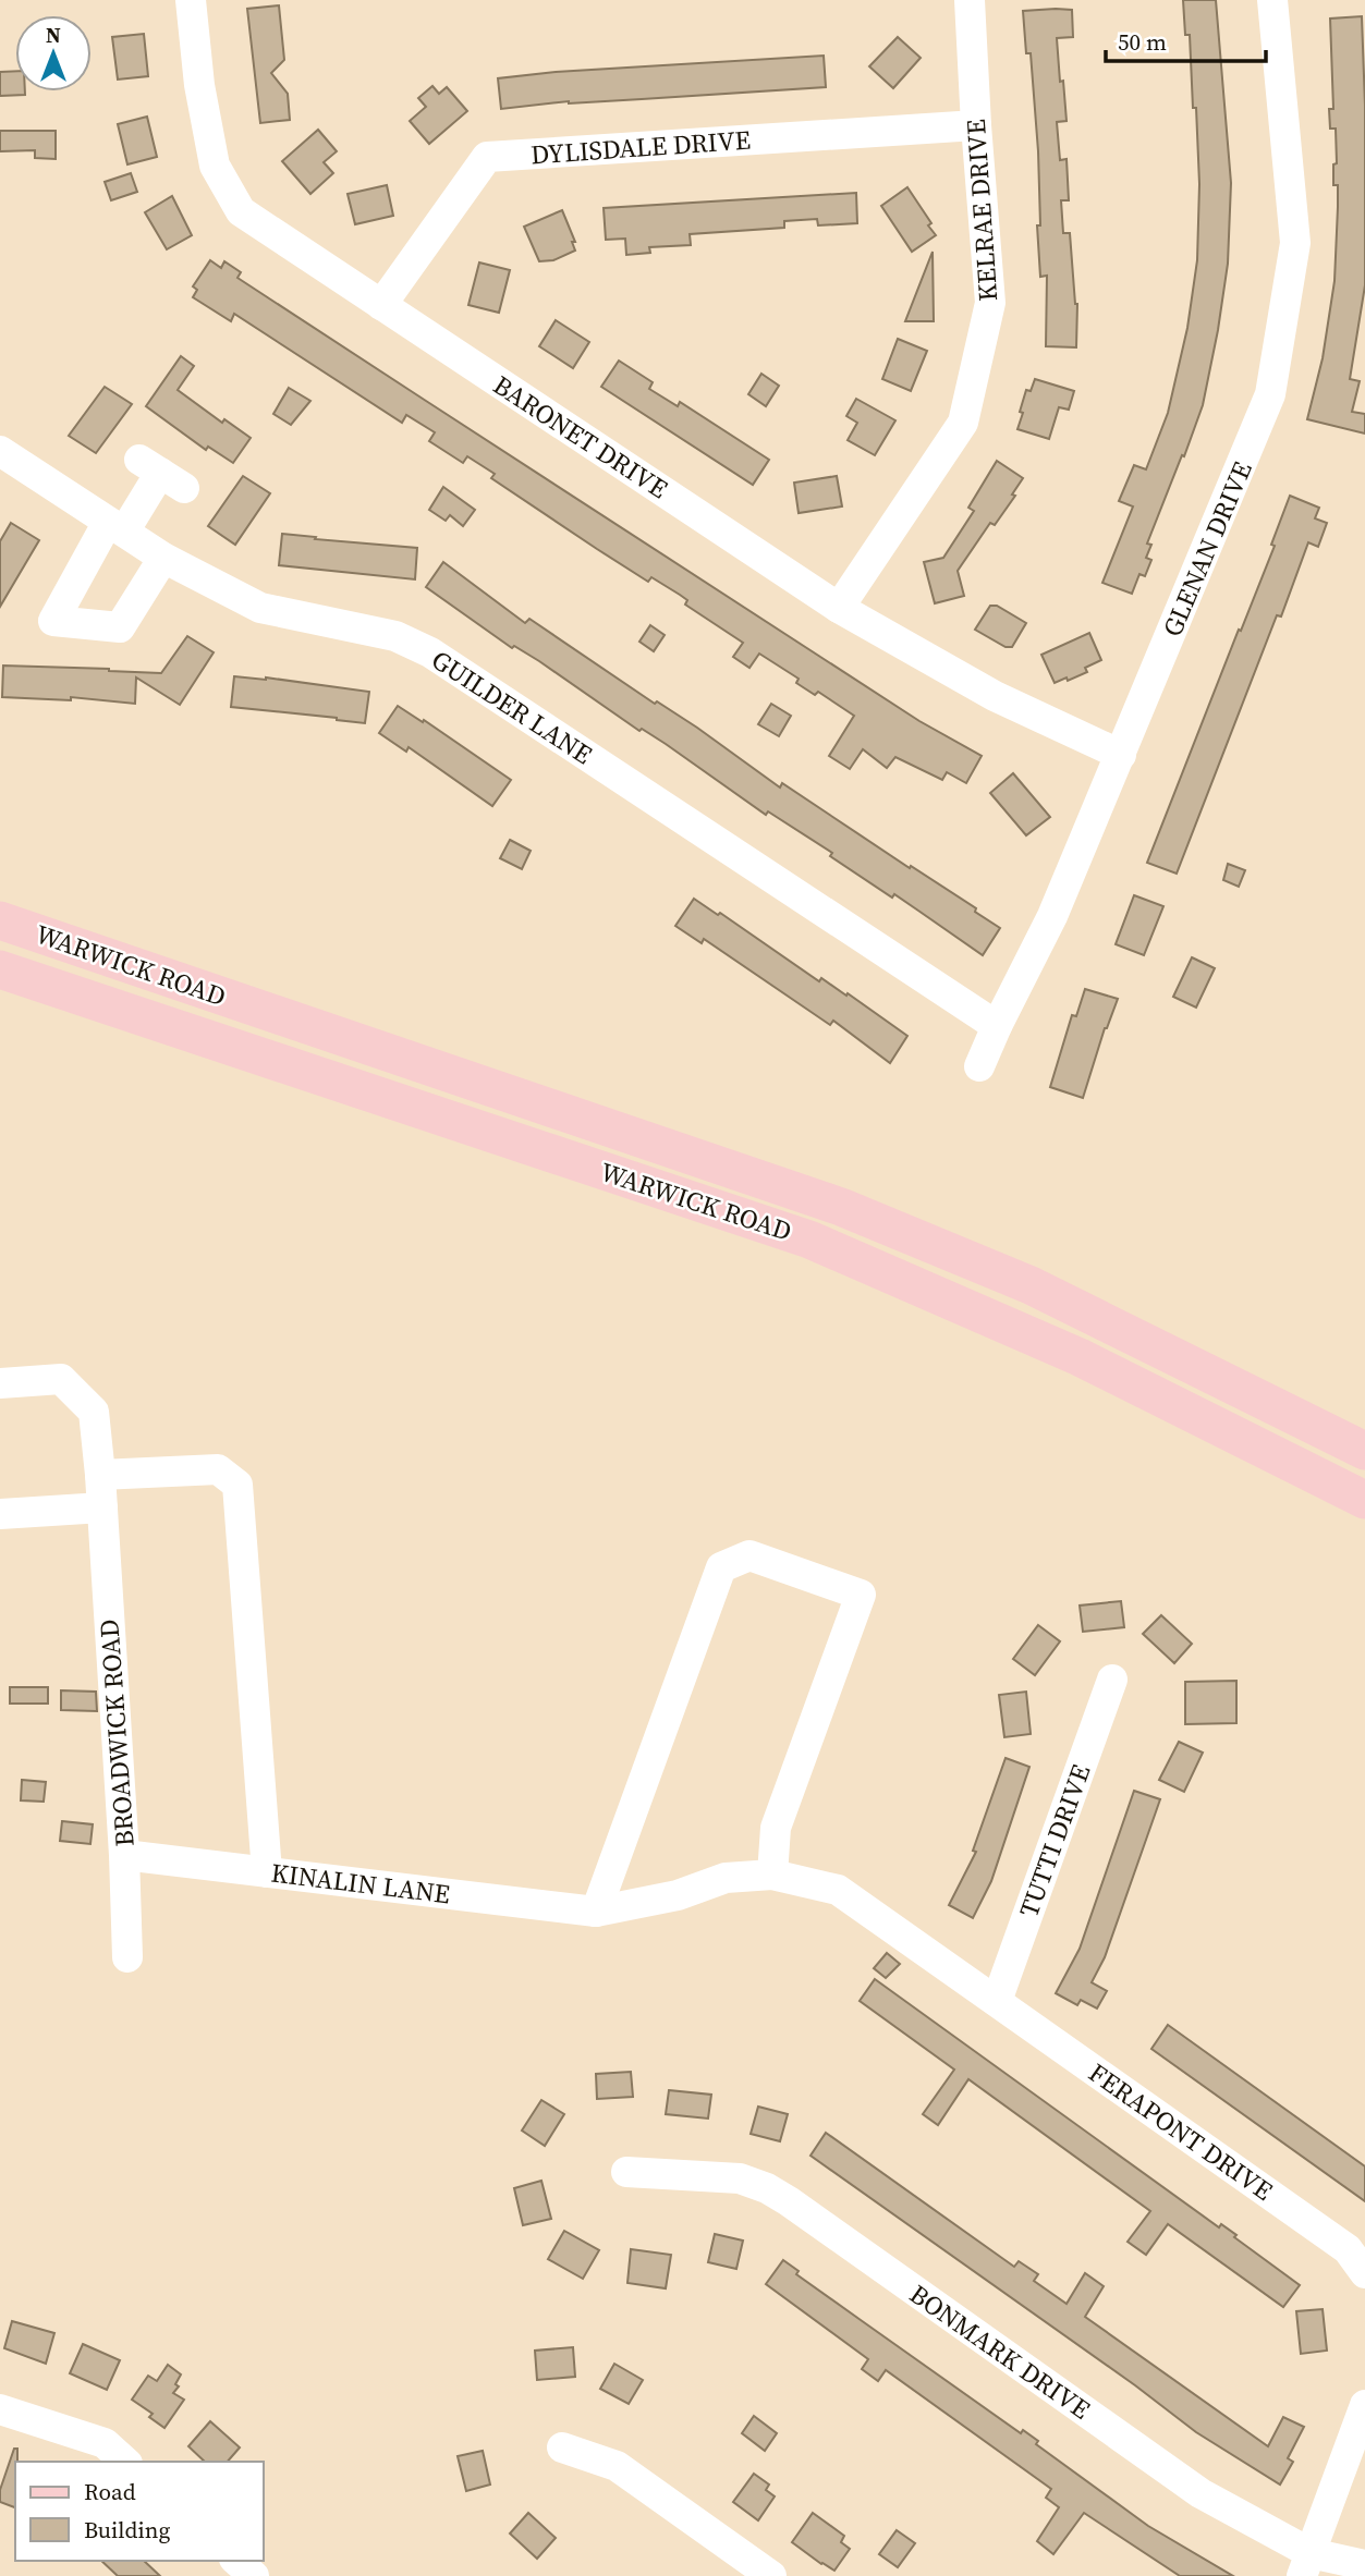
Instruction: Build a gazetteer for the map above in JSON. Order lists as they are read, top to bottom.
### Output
{
  "streets": {
    "main road": ["WARWICK ROAD"],
    "street": [
      "DYLISDALE DRIVE",
      "KELRAE DRIVE",
      "BARONET DRIVE",
      "GLENAN DRIVE",
      "GUILDER LANE",
      "BROADWICK ROAD",
      "TUTTI DRIVE",
      "KINALIN LANE",
      "FERAPONT DRIVE",
      "BONMARK DRIVE"
    ]
  },
  "crossings": [
    ["DYLISDALE DRIVE", "KELRAE DRIVE"],
    ["DYLISDALE DRIVE", "BARONET DRIVE"],
    ["KELRAE DRIVE", "BARONET DRIVE"],
    ["BARONET DRIVE", "GLENAN DRIVE"],
    ["GLENAN DRIVE", "GUILDER LANE"],
    ["BROADWICK ROAD", "KINALIN LANE"],
    ["TUTTI DRIVE", "FERAPONT DRIVE"],
    ["KINALIN LANE", "FERAPONT DRIVE"]
  ],
  "legend": ["Road", "Building"],
  "scale_bar": "50 m",
  "north": "top"
}
